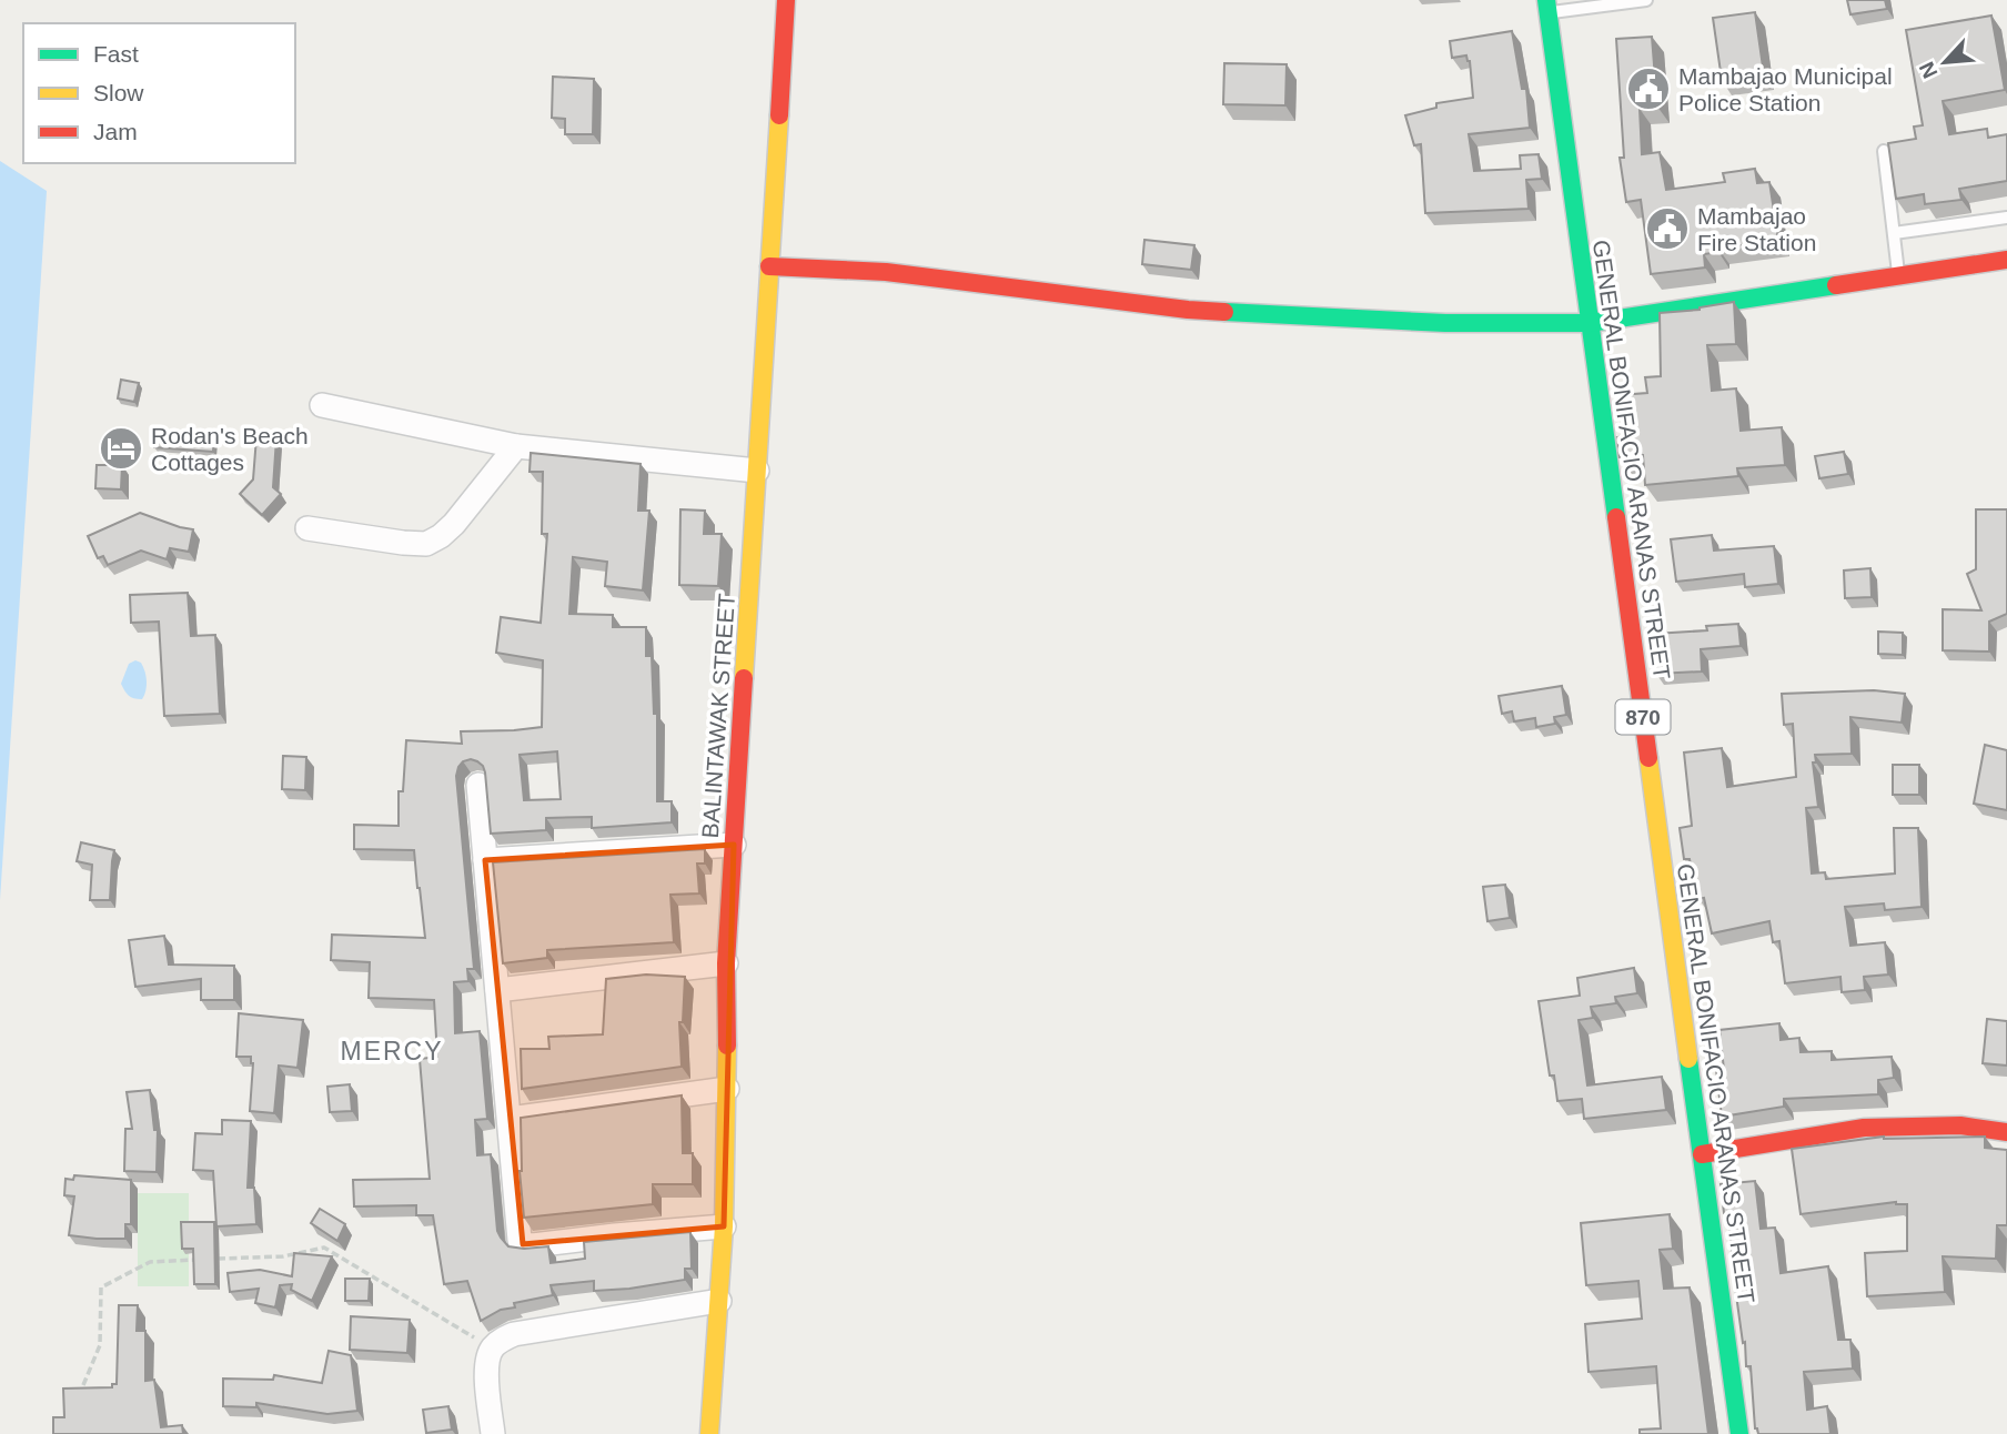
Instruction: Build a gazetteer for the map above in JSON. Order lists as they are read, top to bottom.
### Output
{
  "streets": {
    "street": ["GENERAL BONIFACIO ARANAS STREET", "BALINTAWAK STREET", "870"]
  },
  "districts": ["MERCY"],
  "places": {
    "public building": ["Mambajao Municipal Police Station", "Mambajao Fire Station"],
    "hotel": ["Rodan's Beach Cottages"]
  },
  "legend": ["Fast", "Slow", "Jam"],
  "north": "bottom left"
}
